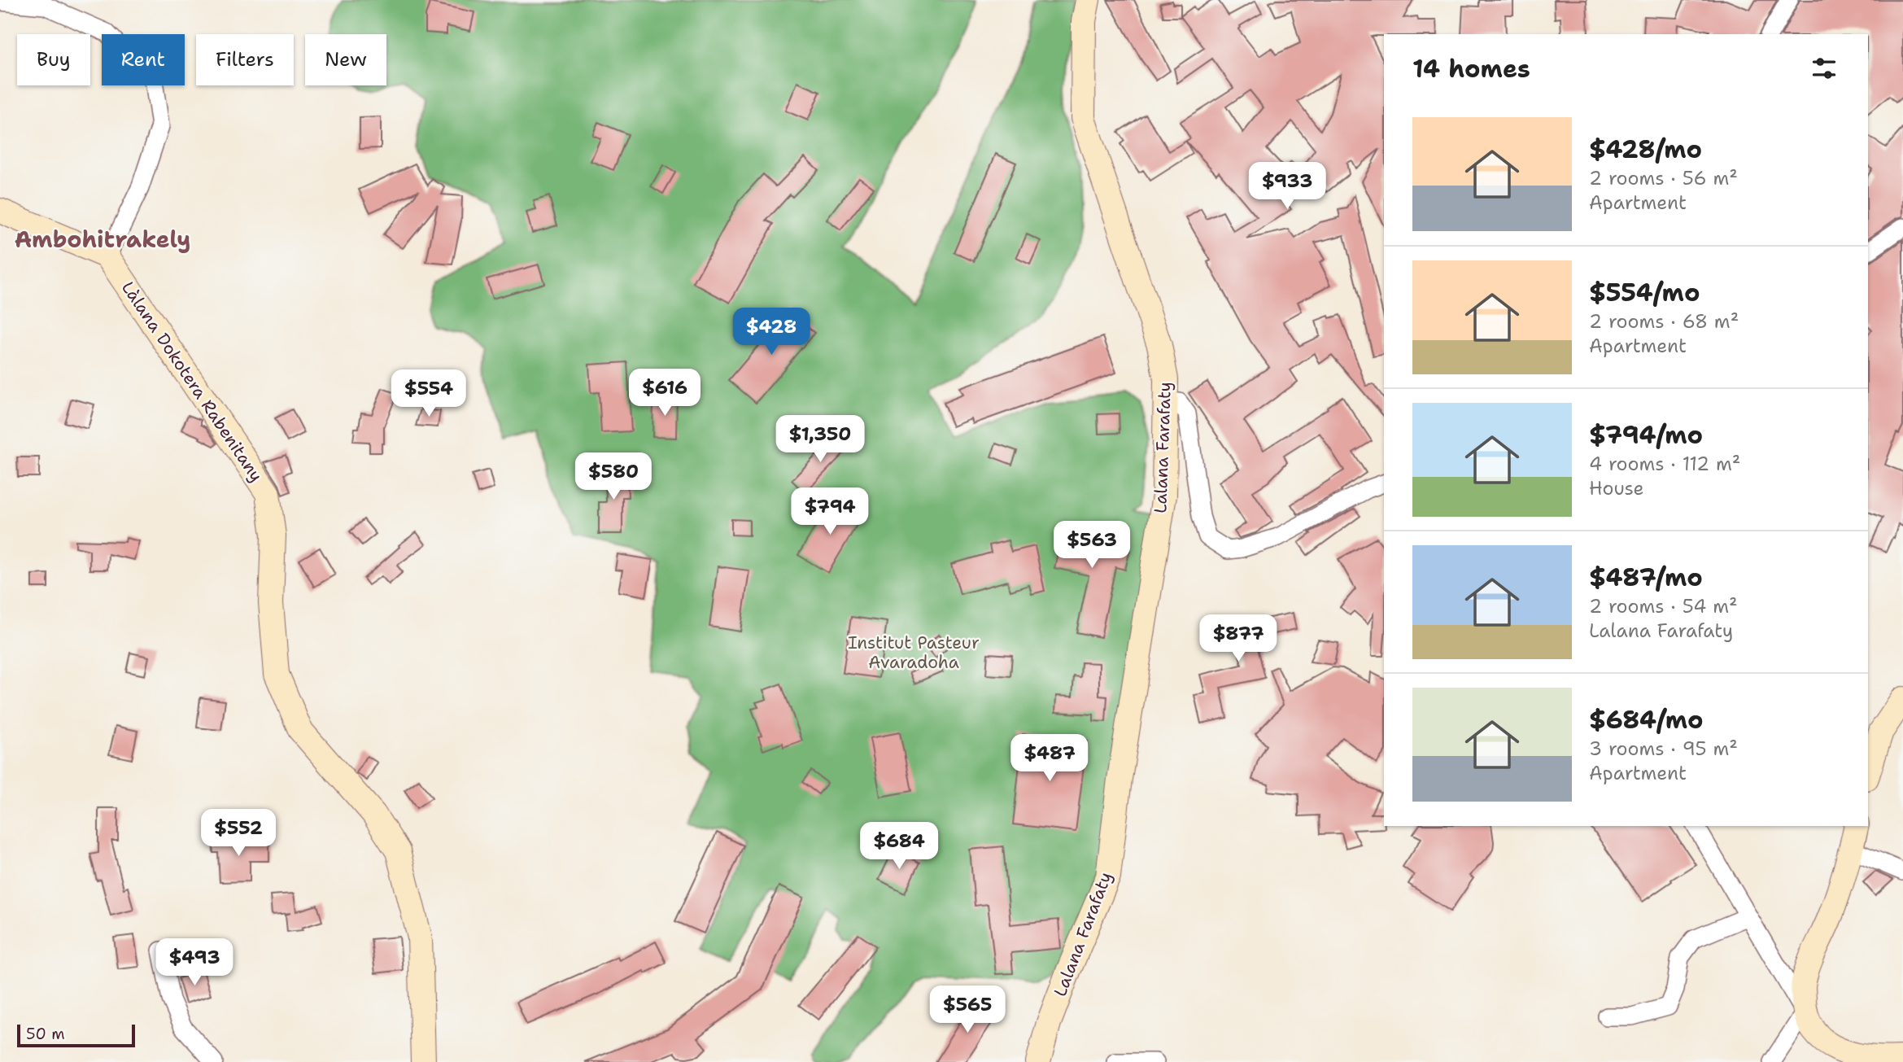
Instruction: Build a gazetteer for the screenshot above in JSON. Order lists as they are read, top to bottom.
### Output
{
  "streets": {
    "street": ["Làlana Dokotera Rabenitany", "Lalana Farafaty"]
  },
  "districts": ["Ambohitrakely"],
  "parks": ["Institut Pasteur Avaradoha"],
  "scale_bar": "50 m",
  "page": {
    "chip": [
      "Buy",
      "Rent",
      "Filters",
      "New"
    ],
    "heading": "14 homes",
    "list": [
      {
        "name": "$428/mo",
        "note": "2 rooms · 56 m² · Apartment"
      },
      {
        "name": "$554/mo",
        "note": "2 rooms · 68 m² · Apartment"
      },
      {
        "name": "$794/mo",
        "note": "4 rooms · 112 m² · House"
      },
      {
        "name": "$487/mo",
        "note": "2 rooms · 54 m² · Lalana Farafaty"
      },
      {
        "name": "$684/mo",
        "note": "3 rooms · 95 m² · Apartment"
      }
    ],
    "price": [
      "$933",
      "$428",
      "$616",
      "$554",
      "$1,350",
      "$580",
      "$794",
      "$563",
      "$877",
      "$487",
      "$552",
      "$684",
      "$493",
      "$565"
    ],
    "scale": "50 m"
  }
}
